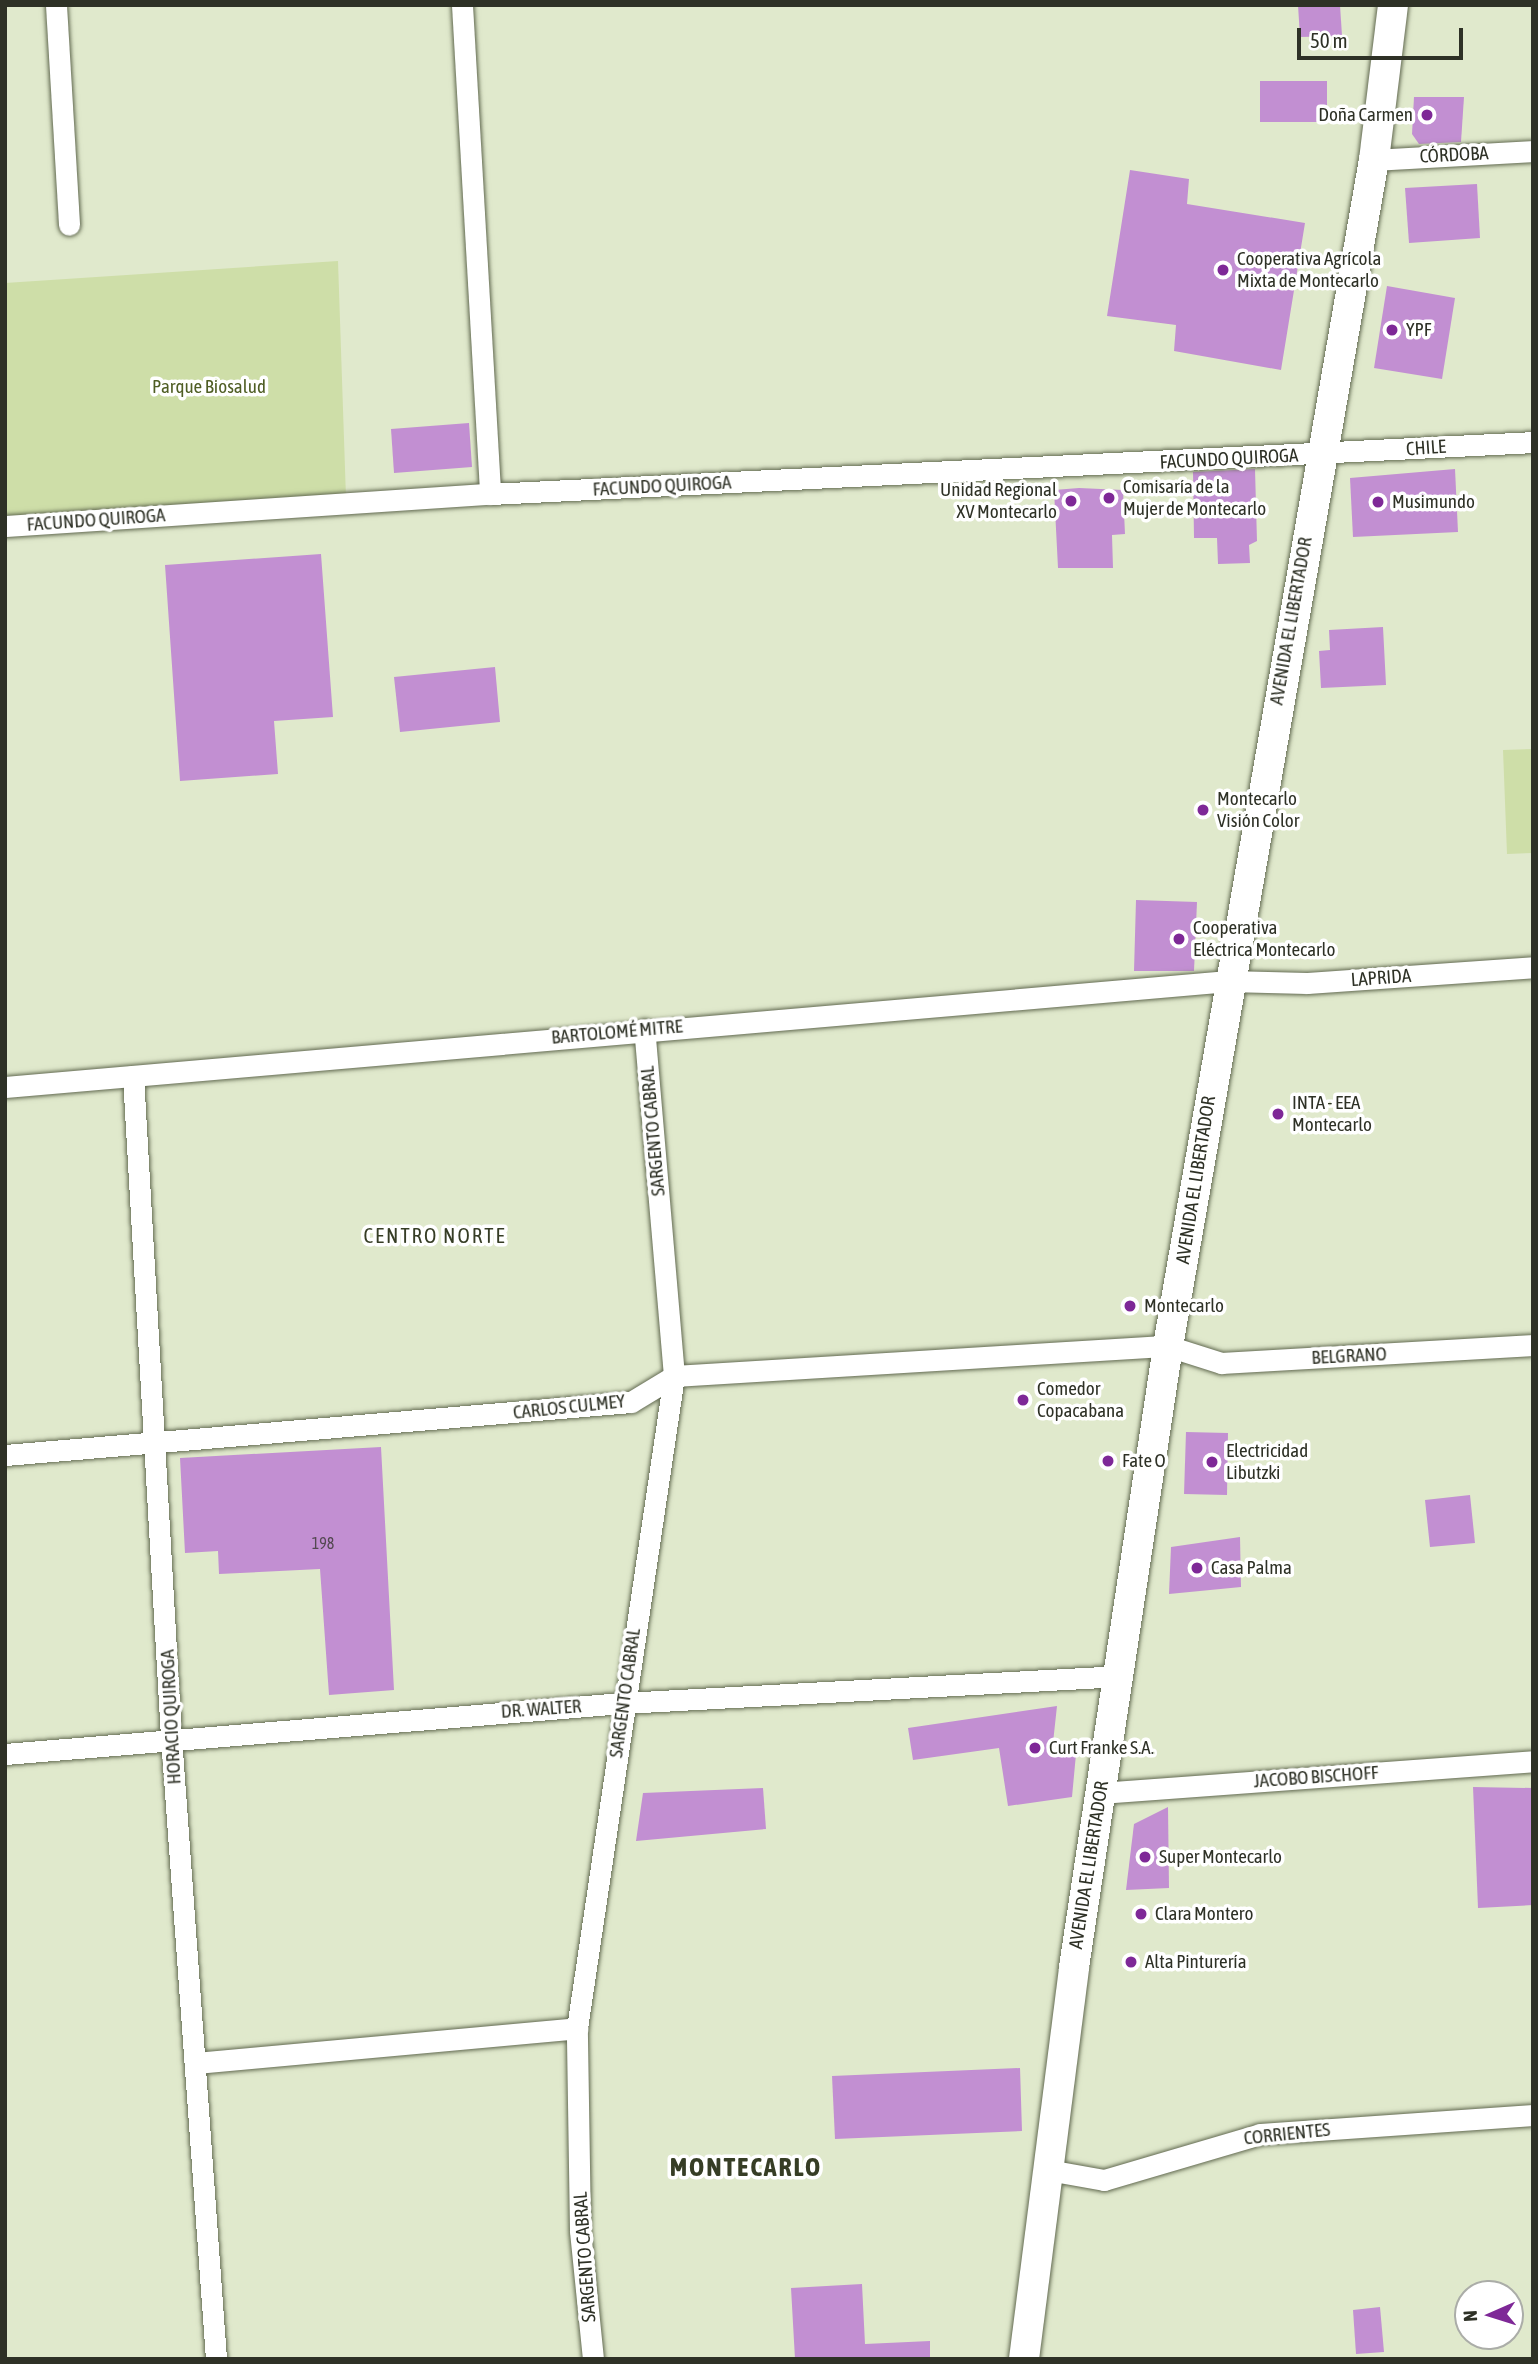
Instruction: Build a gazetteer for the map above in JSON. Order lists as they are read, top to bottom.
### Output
{
  "streets": {
    "main road": ["AVENIDA EL LIBERTADOR"],
    "street": [
      "CÓRDOBA",
      "CHILE",
      "FACUNDO QUIROGA",
      "LAPRIDA",
      "BARTOLOMÉ MITRE",
      "SARGENTO CABRAL",
      "BELGRANO",
      "CARLOS CULMEY",
      "DR. WALTER",
      "HORACIO QUIROGA",
      "JACOBO BISCHOFF",
      "CORRIENTES"
    ]
  },
  "crossings": [
    ["CÓRDOBA", "AVENIDA EL LIBERTADOR"],
    ["CHILE", "FACUNDO QUIROGA"],
    ["CHILE", "AVENIDA EL LIBERTADOR"],
    ["FACUNDO QUIROGA", "AVENIDA EL LIBERTADOR"],
    ["AVENIDA EL LIBERTADOR", "LAPRIDA"],
    ["AVENIDA EL LIBERTADOR", "BARTOLOMÉ MITRE"],
    ["AVENIDA EL LIBERTADOR", "BELGRANO"],
    ["AVENIDA EL LIBERTADOR", "CARLOS CULMEY"],
    ["AVENIDA EL LIBERTADOR", "DR. WALTER"],
    ["AVENIDA EL LIBERTADOR", "JACOBO BISCHOFF"],
    ["AVENIDA EL LIBERTADOR", "CORRIENTES"],
    ["LAPRIDA", "BARTOLOMÉ MITRE"],
    ["BARTOLOMÉ MITRE", "SARGENTO CABRAL"],
    ["BARTOLOMÉ MITRE", "HORACIO QUIROGA"],
    ["SARGENTO CABRAL", "CARLOS CULMEY"],
    ["SARGENTO CABRAL", "DR. WALTER"],
    ["BELGRANO", "CARLOS CULMEY"],
    ["CARLOS CULMEY", "HORACIO QUIROGA"],
    ["DR. WALTER", "HORACIO QUIROGA"]
  ],
  "districts": ["CENTRO NORTE", "MONTECARLO"],
  "parks": ["Parque Biosalud"],
  "places": [
    "Doña Carmen",
    "Cooperativa Agrícola Mixta de Montecarlo",
    "YPF",
    "Comisaría de la Mujer de Montecarlo",
    "Unidad Regional XV Montecarlo",
    "Musimundo",
    "Montecarlo Visión Color",
    "Cooperativa Eléctrica Montecarlo",
    "INTA - EEA Montecarlo",
    "Montecarlo",
    "Comedor Copacabana",
    "Fate O",
    "Electricidad Libutzki",
    "Casa Palma",
    "Curt Franke S.A.",
    "Super Montecarlo",
    "Clara Montero",
    "Alta Pinturería"
  ],
  "house_numbers": ["198"],
  "scale_bar": "50 m",
  "north": "left"
}
